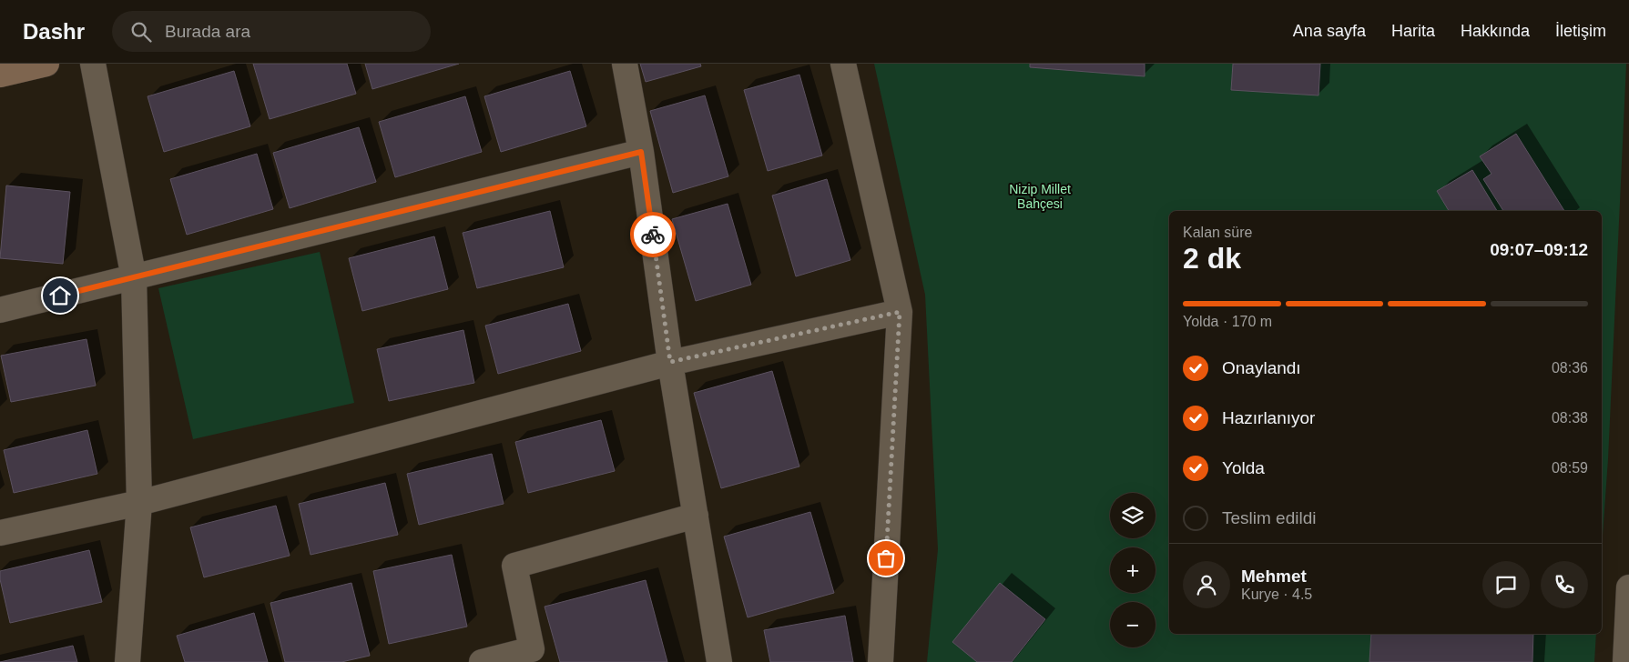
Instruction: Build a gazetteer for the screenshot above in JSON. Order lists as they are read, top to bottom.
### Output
{
  "parks": ["Nizip Millet Bahçesi"],
  "page": {
    "header": "Dashr",
    "search": "Burada ara",
    "nav": [
      "Ana sayfa",
      "Harita",
      "Hakkında",
      "İletişim"
    ],
    "heading": ["2 dk", "Kalan süre", "09:07–09:12"],
    "panel": ["Mehmet", "Kurye · 4.5"],
    "bar": "Yolda · 170 m",
    "list": [
      ["Onaylandı", "08:36"],
      ["Hazırlanıyor", "08:38"],
      ["Yolda", "08:59"],
      "Teslim edildi"
    ],
    "map_buttons": ["+", "−"]
  }
}
